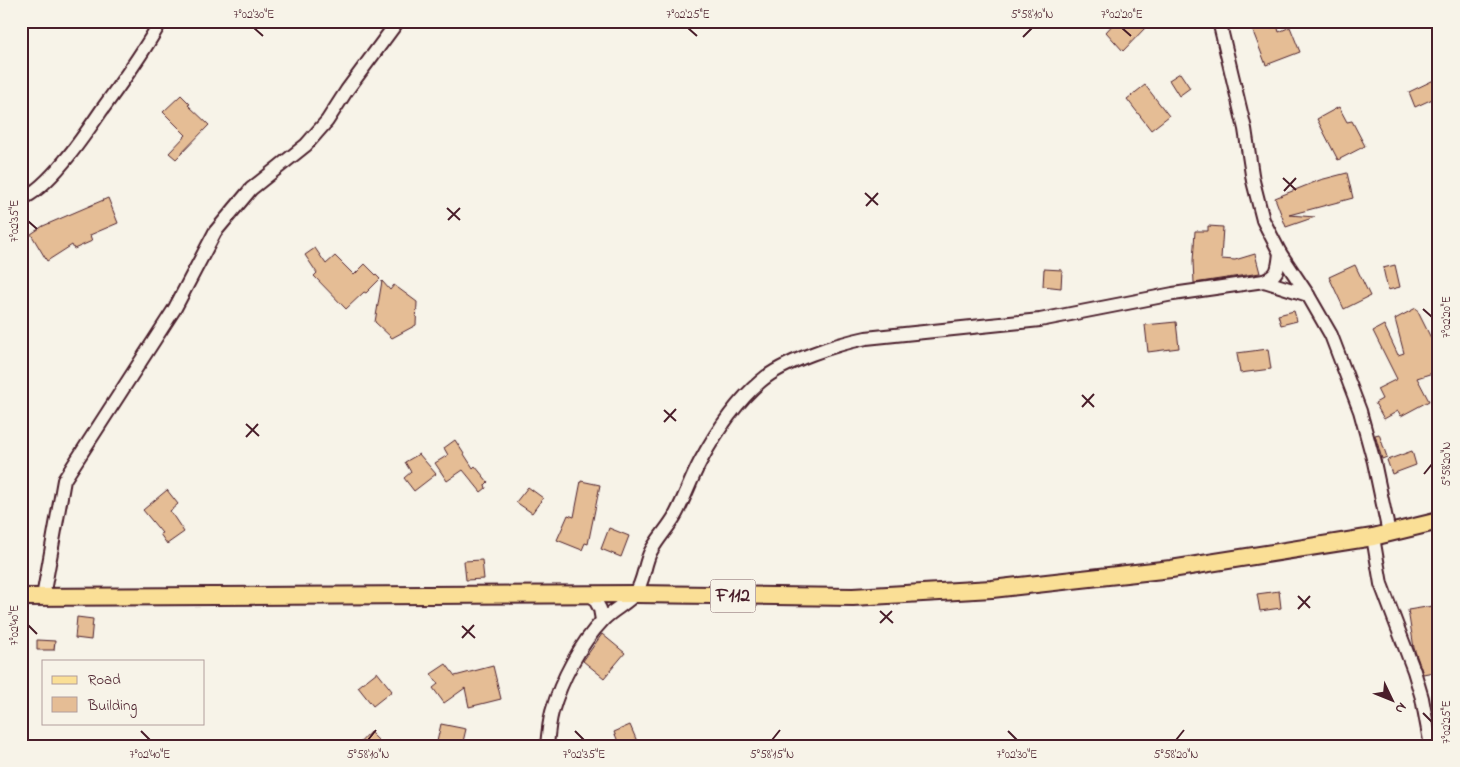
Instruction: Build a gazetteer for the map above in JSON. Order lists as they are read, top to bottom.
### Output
{
  "streets": {
    "main road": ["F112"]
  },
  "legend": ["Road", "Building"],
  "north": "bottom right",
  "coordinates": [
    "7°02'30\"E",
    "7°02'25\"E",
    "5°58'10\"N",
    "7°02'20\"E",
    "7°02'35\"E",
    "5°58'20\"N",
    "7°02'40\"E",
    "5°58'15\"N"
  ]
}
